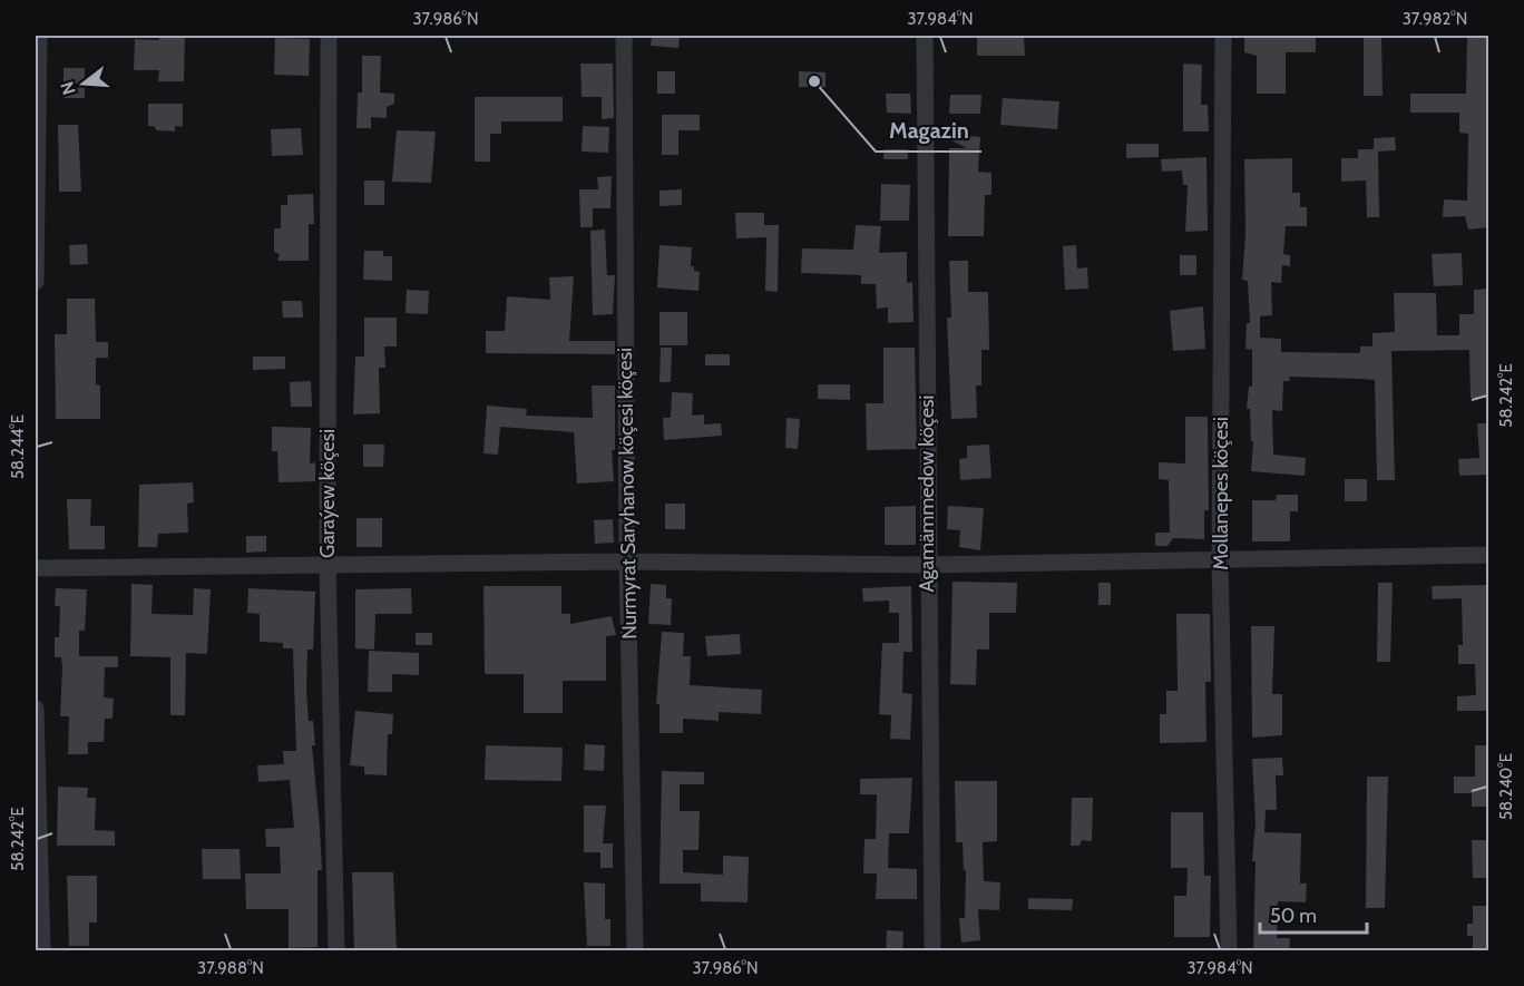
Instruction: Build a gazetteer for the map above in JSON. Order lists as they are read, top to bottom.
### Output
{
  "streets": {
    "street": [
      "Garaýew köçesi",
      "Nurmyrat Saryhanow köçesi köçesi",
      "Agamämmedow köçesi",
      "Mollanepes köçesi"
    ]
  },
  "places": ["Magazin"],
  "scale_bar": "50 m",
  "north": "left",
  "coordinates": [
    "37.986°N",
    "37.984°N",
    "37.982°N",
    "58.242°E",
    "58.244°E",
    "58.240°E",
    "37.988°N"
  ]
}
